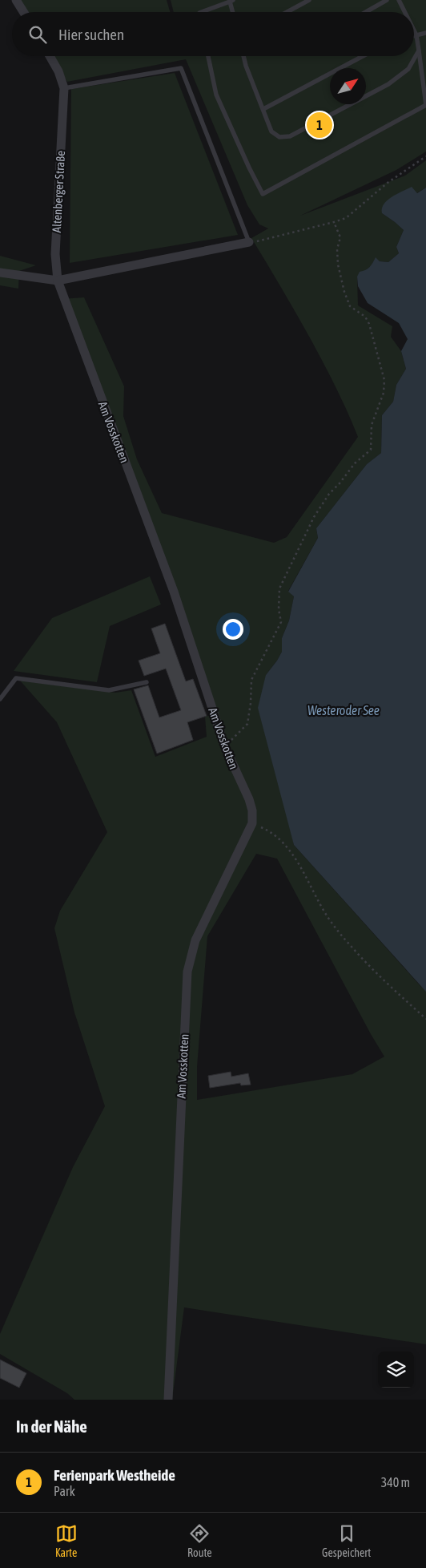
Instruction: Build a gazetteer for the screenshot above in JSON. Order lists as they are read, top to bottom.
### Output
{
  "streets": {
    "street": ["Altenberger Straße", "Am Vosskotten"]
  },
  "crossings": [
    ["Altenberger Straße", "Am Vosskotten"]
  ],
  "water": ["Westeroder See"],
  "north": "top right",
  "page": {
    "search": "Hier suchen",
    "pins": "1",
    "heading": "In der Nähe",
    "list": [
      {
        "mark": "1",
        "name": "Ferienpark Westheide",
        "note": "Park",
        "value": "340 m"
      }
    ],
    "nav": ["Karte", "Route", "Gespeichert"]
  }
}
